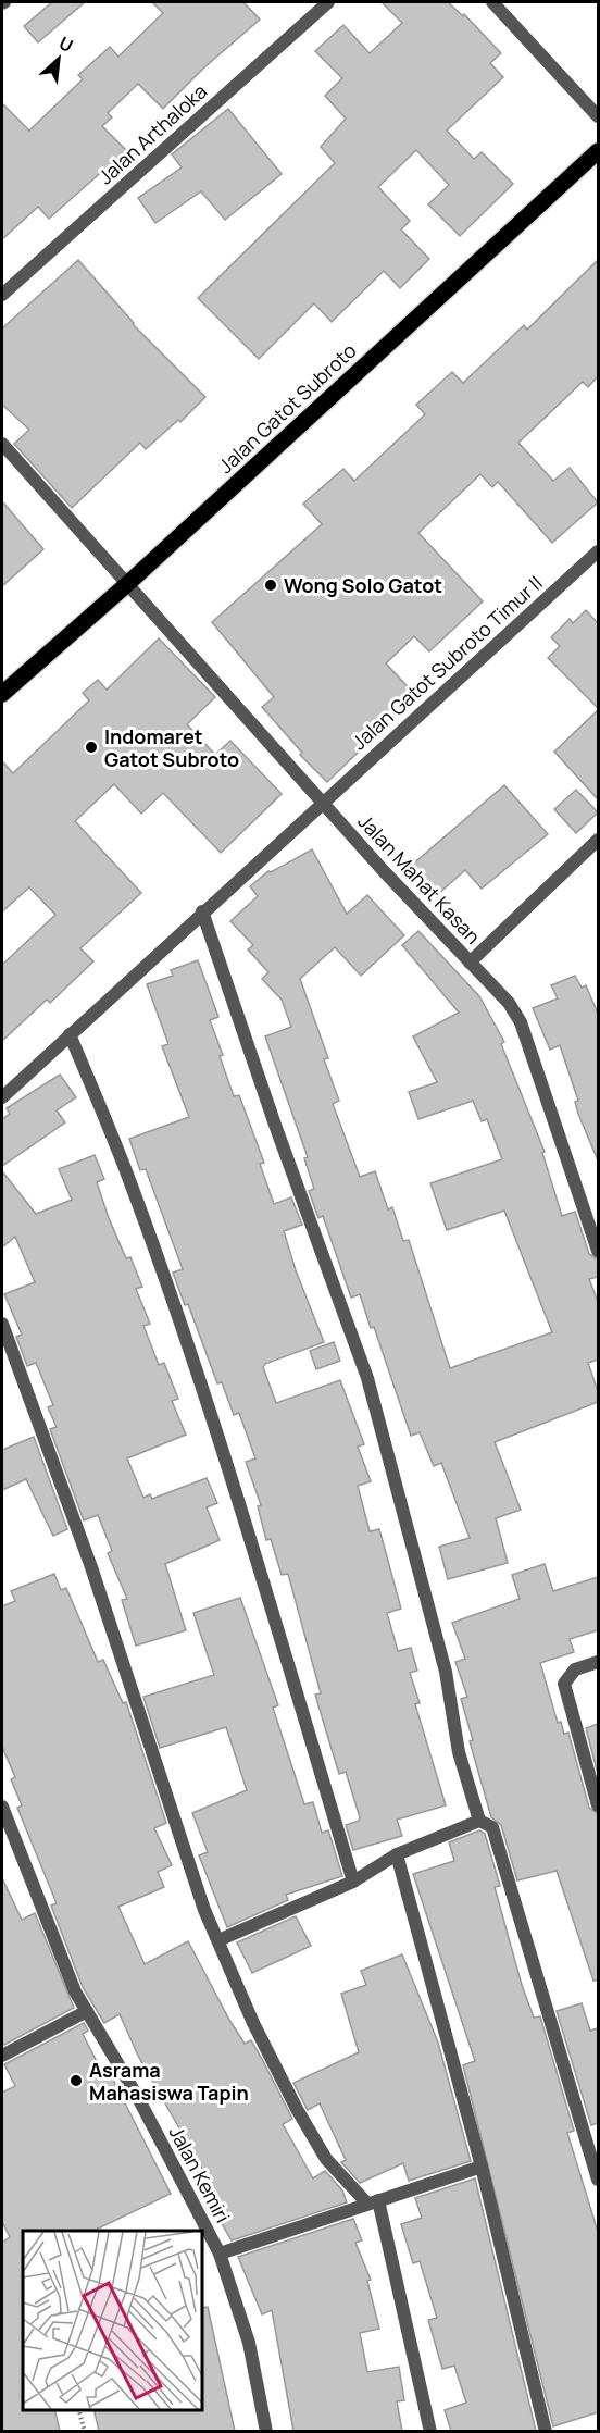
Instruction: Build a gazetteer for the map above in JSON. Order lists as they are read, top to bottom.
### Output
{
  "streets": {
    "main road": ["Jalan Gatot Subroto"],
    "street": [
      "Jalan Arthaloka",
      "Jalan Gatot Subroto Timur II",
      "Jalan Mahat Kasan",
      "Jalan Kemiri"
    ]
  },
  "crossings": [
    ["Jalan Gatot Subroto", "Jalan Mahat Kasan"],
    ["Jalan Gatot Subroto Timur II", "Jalan Mahat Kasan"]
  ],
  "places": ["Wong Solo Gatot", "Indomaret Gatot Subroto", "Asrama Mahasiswa Tapin"],
  "north": "top right"
}
